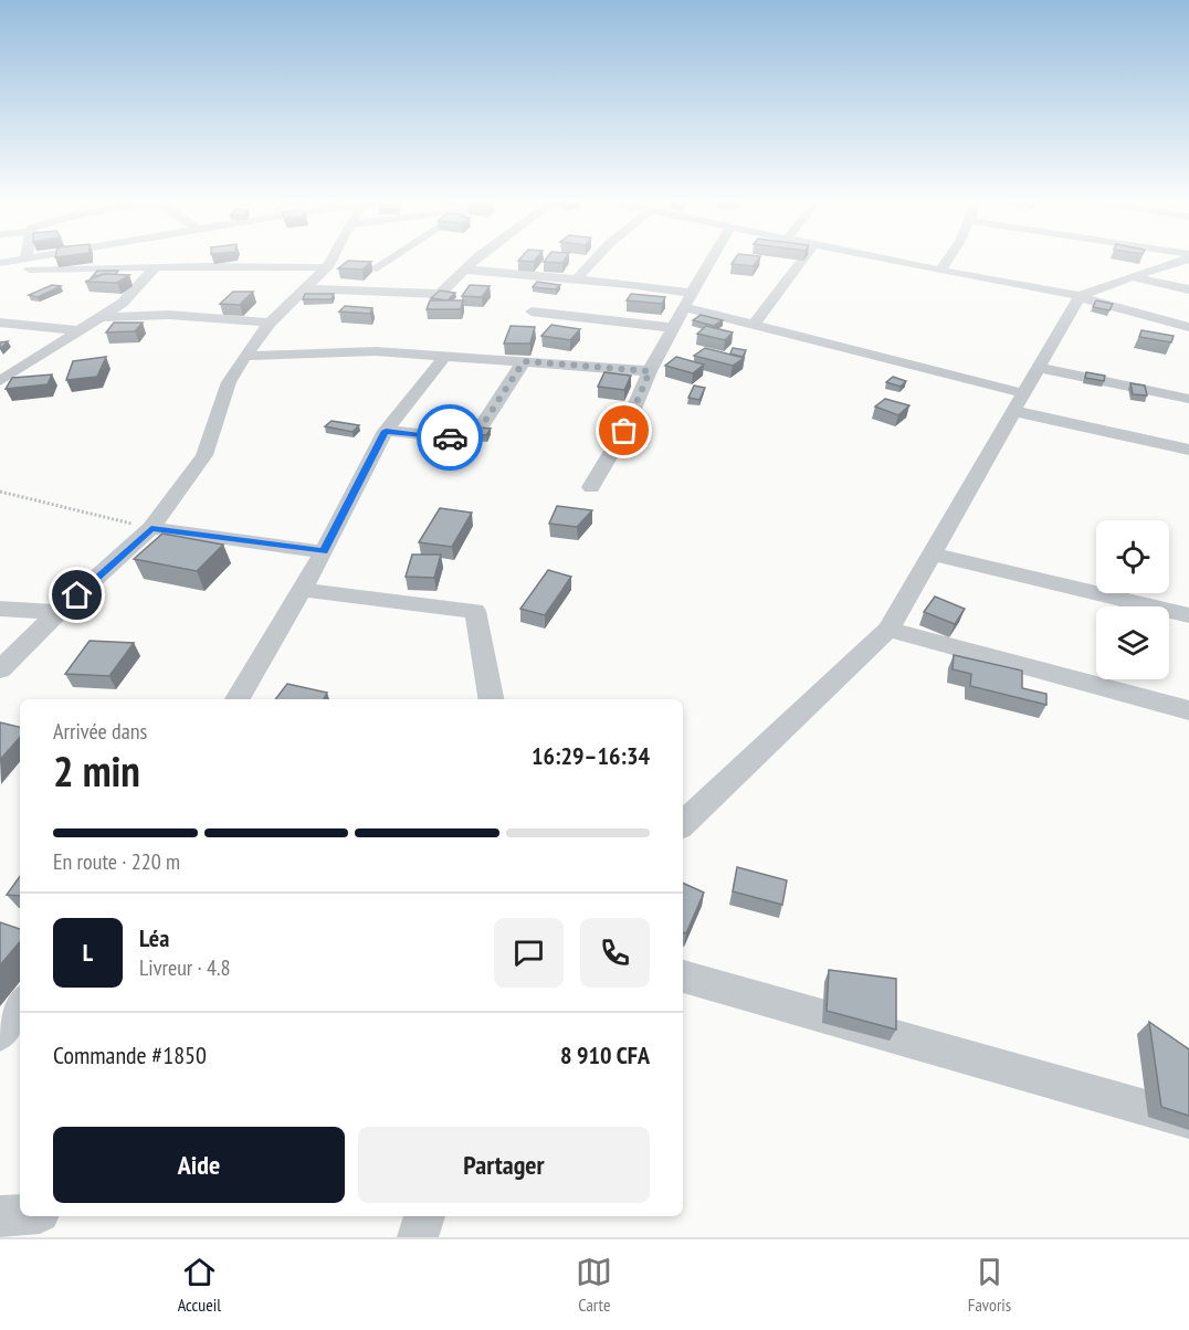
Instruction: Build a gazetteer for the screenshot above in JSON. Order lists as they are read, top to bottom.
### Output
{
  "page": {
    "heading": ["2 min", "Arrivée dans", "16:29–16:34"],
    "panel": [
      "Léa",
      "Livreur · 4.8",
      "Commande #1850",
      "8 910 CFA"
    ],
    "bar": "En route · 220 m",
    "round": "L",
    "buttons": ["Aide", "Partager"],
    "tabs": ["Accueil", "Carte", "Favoris"]
  }
}
